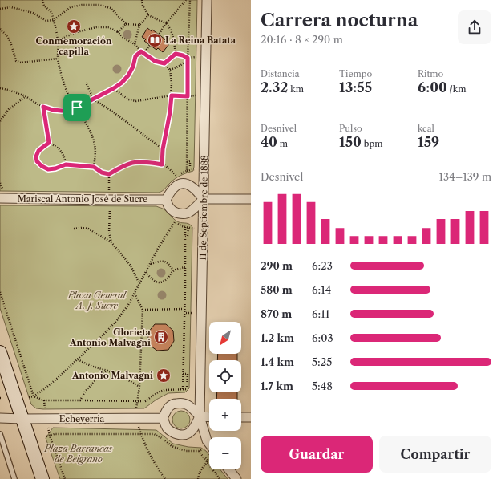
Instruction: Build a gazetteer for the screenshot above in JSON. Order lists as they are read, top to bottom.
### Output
{
  "streets": {
    "street": ["Mariscal Antonio José de Sucre", "11 de Septiembre de 1888", "Echeverría"]
  },
  "crossings": [
    ["Mariscal Antonio José de Sucre", "11 de Septiembre de 1888"],
    ["11 de Septiembre de 1888", "Echeverría"]
  ],
  "parks": ["Plaza General A. J. Sucre", "Plaza Barrancas de Belgrano"],
  "places": {
    "place": ["Conmemoración capilla", "Antonio Malvagni"],
    "library": ["La Reina Batata"],
    "building": ["Glorieta Antonio Malvagni"]
  },
  "north": "bottom left",
  "page": {
    "heading": ["Carrera nocturna", "20:16 · 8 × 290 m"],
    "stats": [
      ["Distancia", "2.32 km"],
      ["Tiempo", "13:55"],
      ["Ritmo", "6:00 /km"],
      ["Desnivel", "40 m"],
      ["Pulso", "150 bpm"],
      ["kcal", "159"]
    ],
    "chart": ["Desnivel", "134–139 m"],
    "list": [
      {
        "name": "290 m",
        "note": "6:23"
      },
      {
        "name": "580 m",
        "note": "6:14"
      },
      {
        "name": "870 m",
        "note": "6:11"
      },
      {
        "name": "1.2 km",
        "note": "6:03"
      },
      {
        "name": "1.4 km",
        "note": "5:25"
      },
      {
        "name": "1.7 km",
        "note": "5:48"
      }
    ],
    "map_buttons": ["+", "−"],
    "buttons": ["Guardar", "Compartir"]
  }
}
